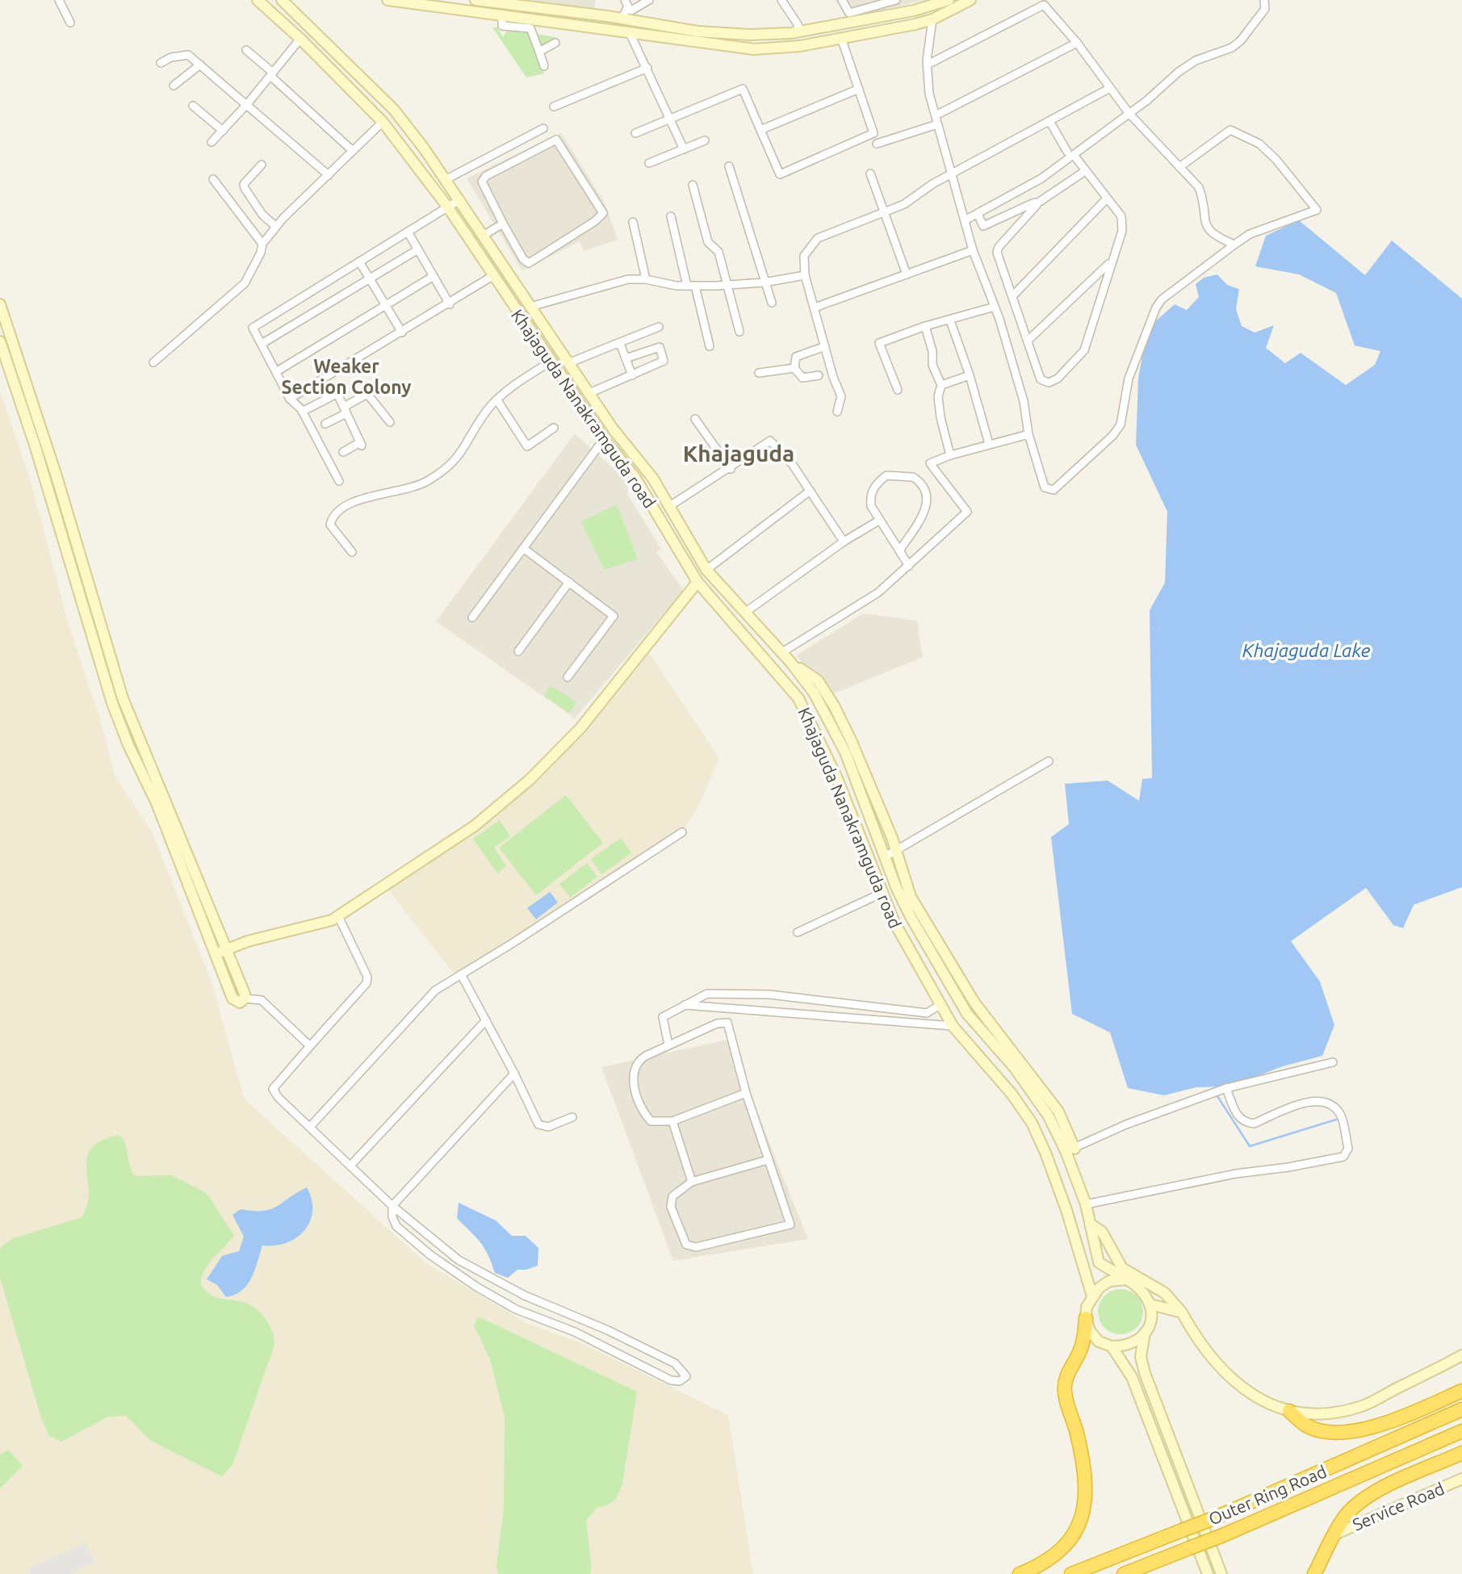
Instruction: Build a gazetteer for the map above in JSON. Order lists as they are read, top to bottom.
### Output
{
  "streets": {
    "highway": ["Outer Ring Road"],
    "main road": ["Khajaguda Nanakramguda road", "Service Road"]
  },
  "districts": ["Weaker Section Colony", "Khajaguda"],
  "water": ["Khajaguda Lake"]
}
